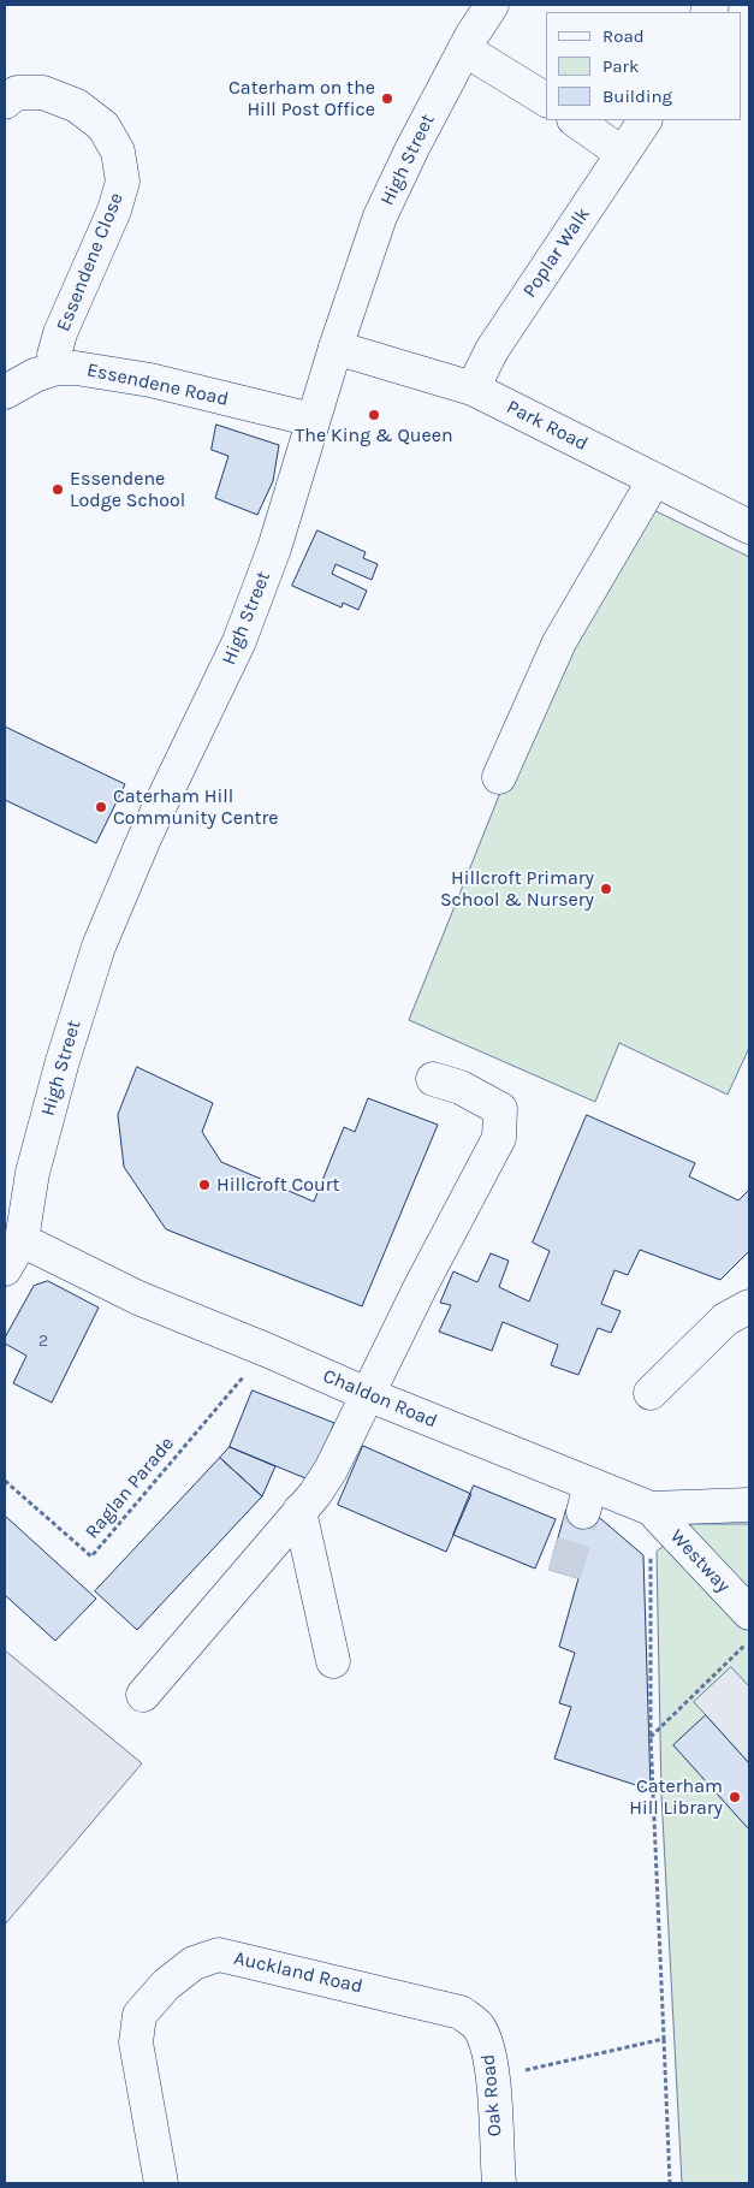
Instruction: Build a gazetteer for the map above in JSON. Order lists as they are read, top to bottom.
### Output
{
  "streets": {
    "street": [
      "High Street",
      "Poplar Walk",
      "Essendene Close",
      "Essendene Road",
      "Park Road",
      "Chaldon Road",
      "Westway",
      "Auckland Road",
      "Oak Road"
    ],
    "path": ["Raglan Parade"]
  },
  "crossings": [
    ["High Street", "Essendene Road"],
    ["High Street", "Park Road"],
    ["High Street", "Chaldon Road"],
    ["Poplar Walk", "Park Road"],
    ["Essendene Close", "Essendene Road"],
    ["Chaldon Road", "Raglan Parade"],
    ["Chaldon Road", "Westway"],
    ["Auckland Road", "Oak Road"]
  ],
  "places": [
    "Caterham on the Hill Post Office",
    "The King & Queen",
    "Essendene Lodge School",
    "Caterham Hill Community Centre",
    "Hillcroft Primary School & Nursery",
    "Hillcroft Court",
    "Caterham Hill Library"
  ],
  "house_numbers": ["2"],
  "legend": ["Road", "Park", "Building"]
}
